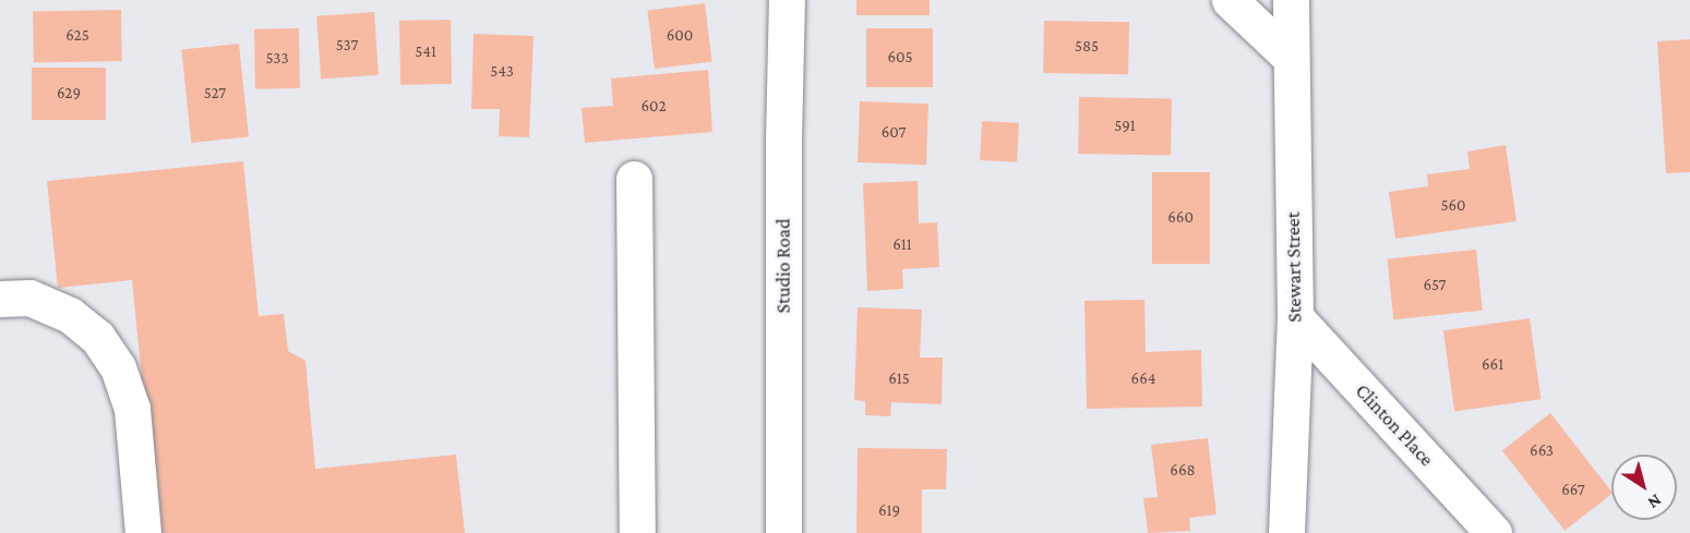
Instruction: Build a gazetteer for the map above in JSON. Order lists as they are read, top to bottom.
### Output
{
  "streets": {
    "street": ["Studio Road", "Stewart Street", "Clinton Place"]
  },
  "crossings": [
    ["Stewart Street", "Clinton Place"]
  ],
  "house_numbers": [
    "625",
    "600",
    "537",
    "585",
    "541",
    "605",
    "533",
    "543",
    "629",
    "527",
    "602",
    "591",
    "607",
    "560",
    "660",
    "611",
    "657",
    "661",
    "615",
    "664",
    "663",
    "668",
    "667",
    "619"
  ],
  "north": "bottom right"
}
